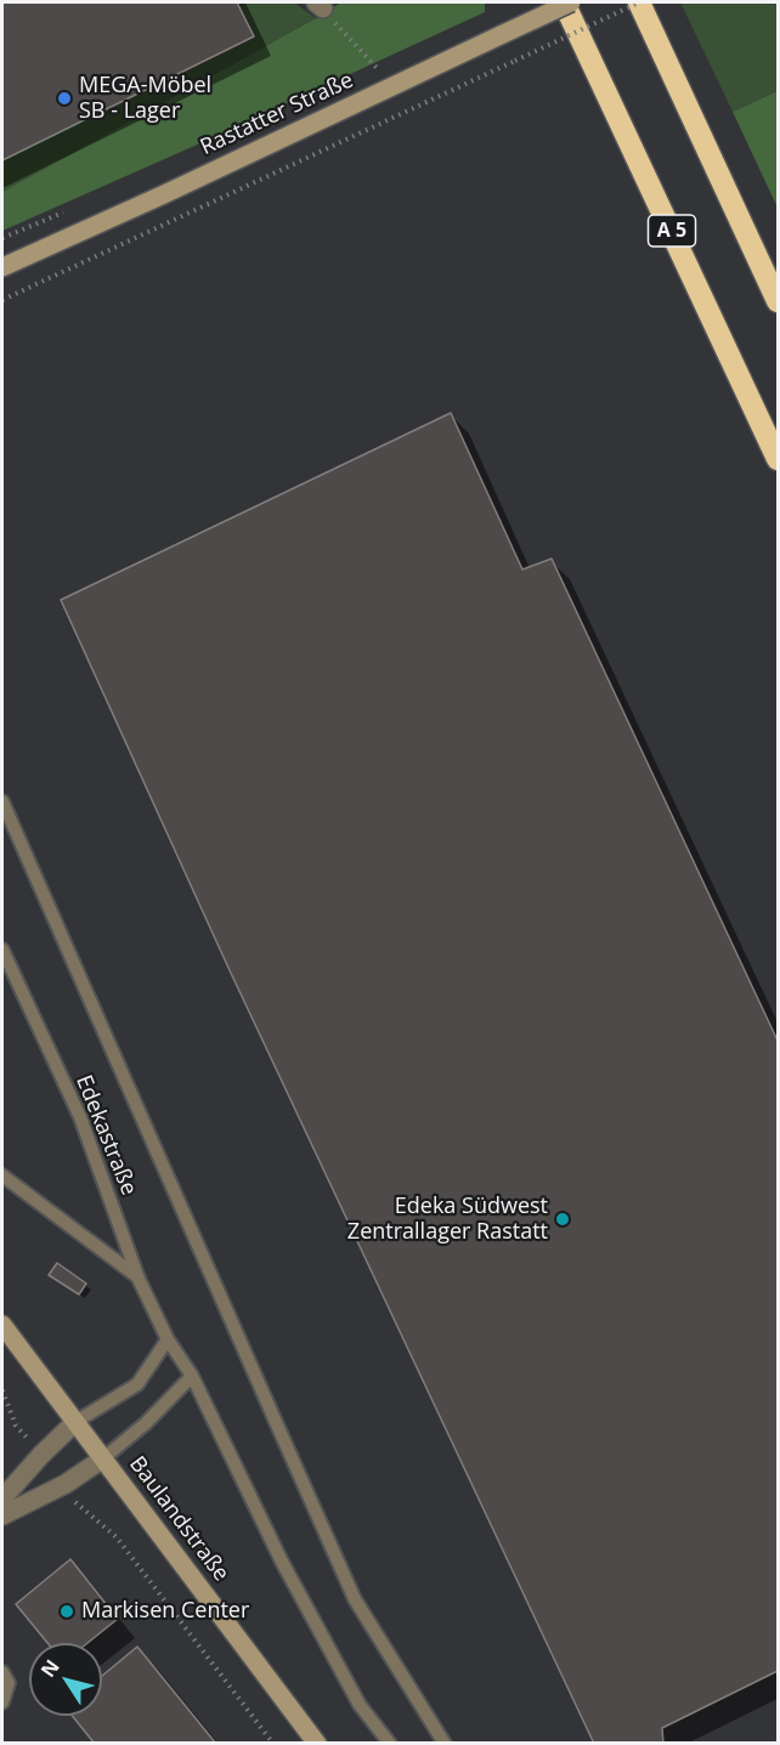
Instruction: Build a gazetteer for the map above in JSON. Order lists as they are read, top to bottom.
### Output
{
  "streets": {
    "highway": ["A 5"],
    "street": ["Rastatter Straße", "Baulandstraße"],
    "lane": ["Edekastraße"]
  },
  "places": ["MEGA-Möbel SB - Lager", "Edeka Südwest Zentrallager Rastatt", "Markisen Center"],
  "north": "top left"
}
